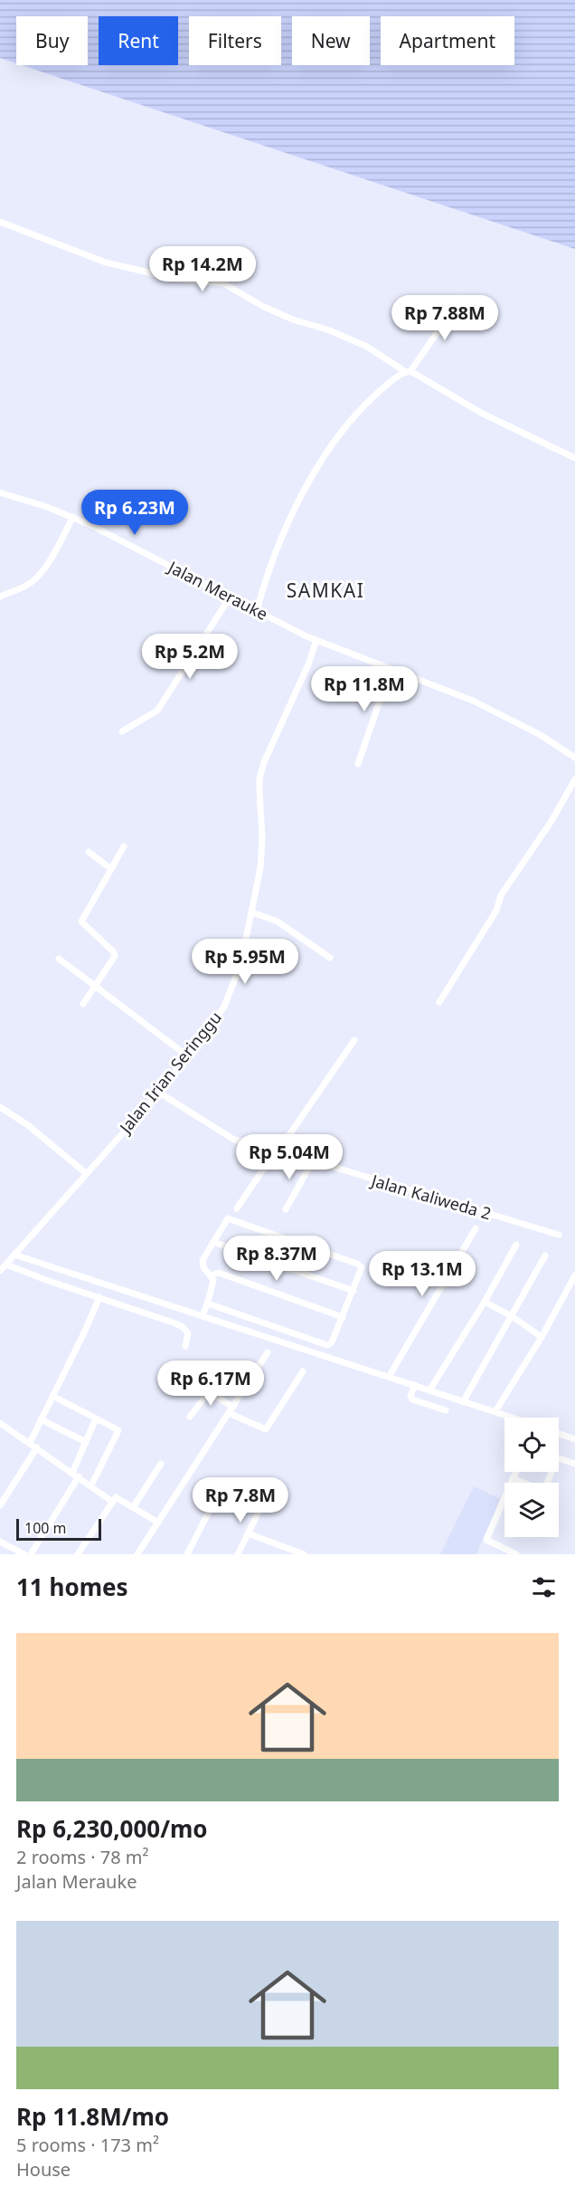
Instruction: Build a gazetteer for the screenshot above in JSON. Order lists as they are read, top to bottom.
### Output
{
  "streets": {
    "street": ["Jalan Merauke", "Jalan Irian Seringgu", "Jalan Kaliweda 2"]
  },
  "crossings": [
    ["Jalan Merauke", "Jalan Irian Seringgu"],
    ["Jalan Irian Seringgu", "Jalan Kaliweda 2"]
  ],
  "districts": ["SAMKAI"],
  "scale_bar": "100 m",
  "page": {
    "chip": [
      "Buy",
      "Rent",
      "Filters",
      "New",
      "Apartment"
    ],
    "price": [
      "Rp 14.2M",
      "Rp 7.88M",
      "Rp 6.23M",
      "Rp 5.2M",
      "Rp 11.8M",
      "Rp 5.95M",
      "Rp 5.04M",
      "Rp 8.37M",
      "Rp 13.1M",
      "Rp 6.17M",
      "Rp 7.8M"
    ],
    "scale": "100 m",
    "heading": "11 homes",
    "list": [
      {
        "name": "Rp 6,230,000/mo",
        "note": "2 rooms · 78 m² · Jalan Merauke"
      },
      {
        "name": "Rp 11.8M/mo",
        "note": "5 rooms · 173 m² · House"
      }
    ]
  }
}
